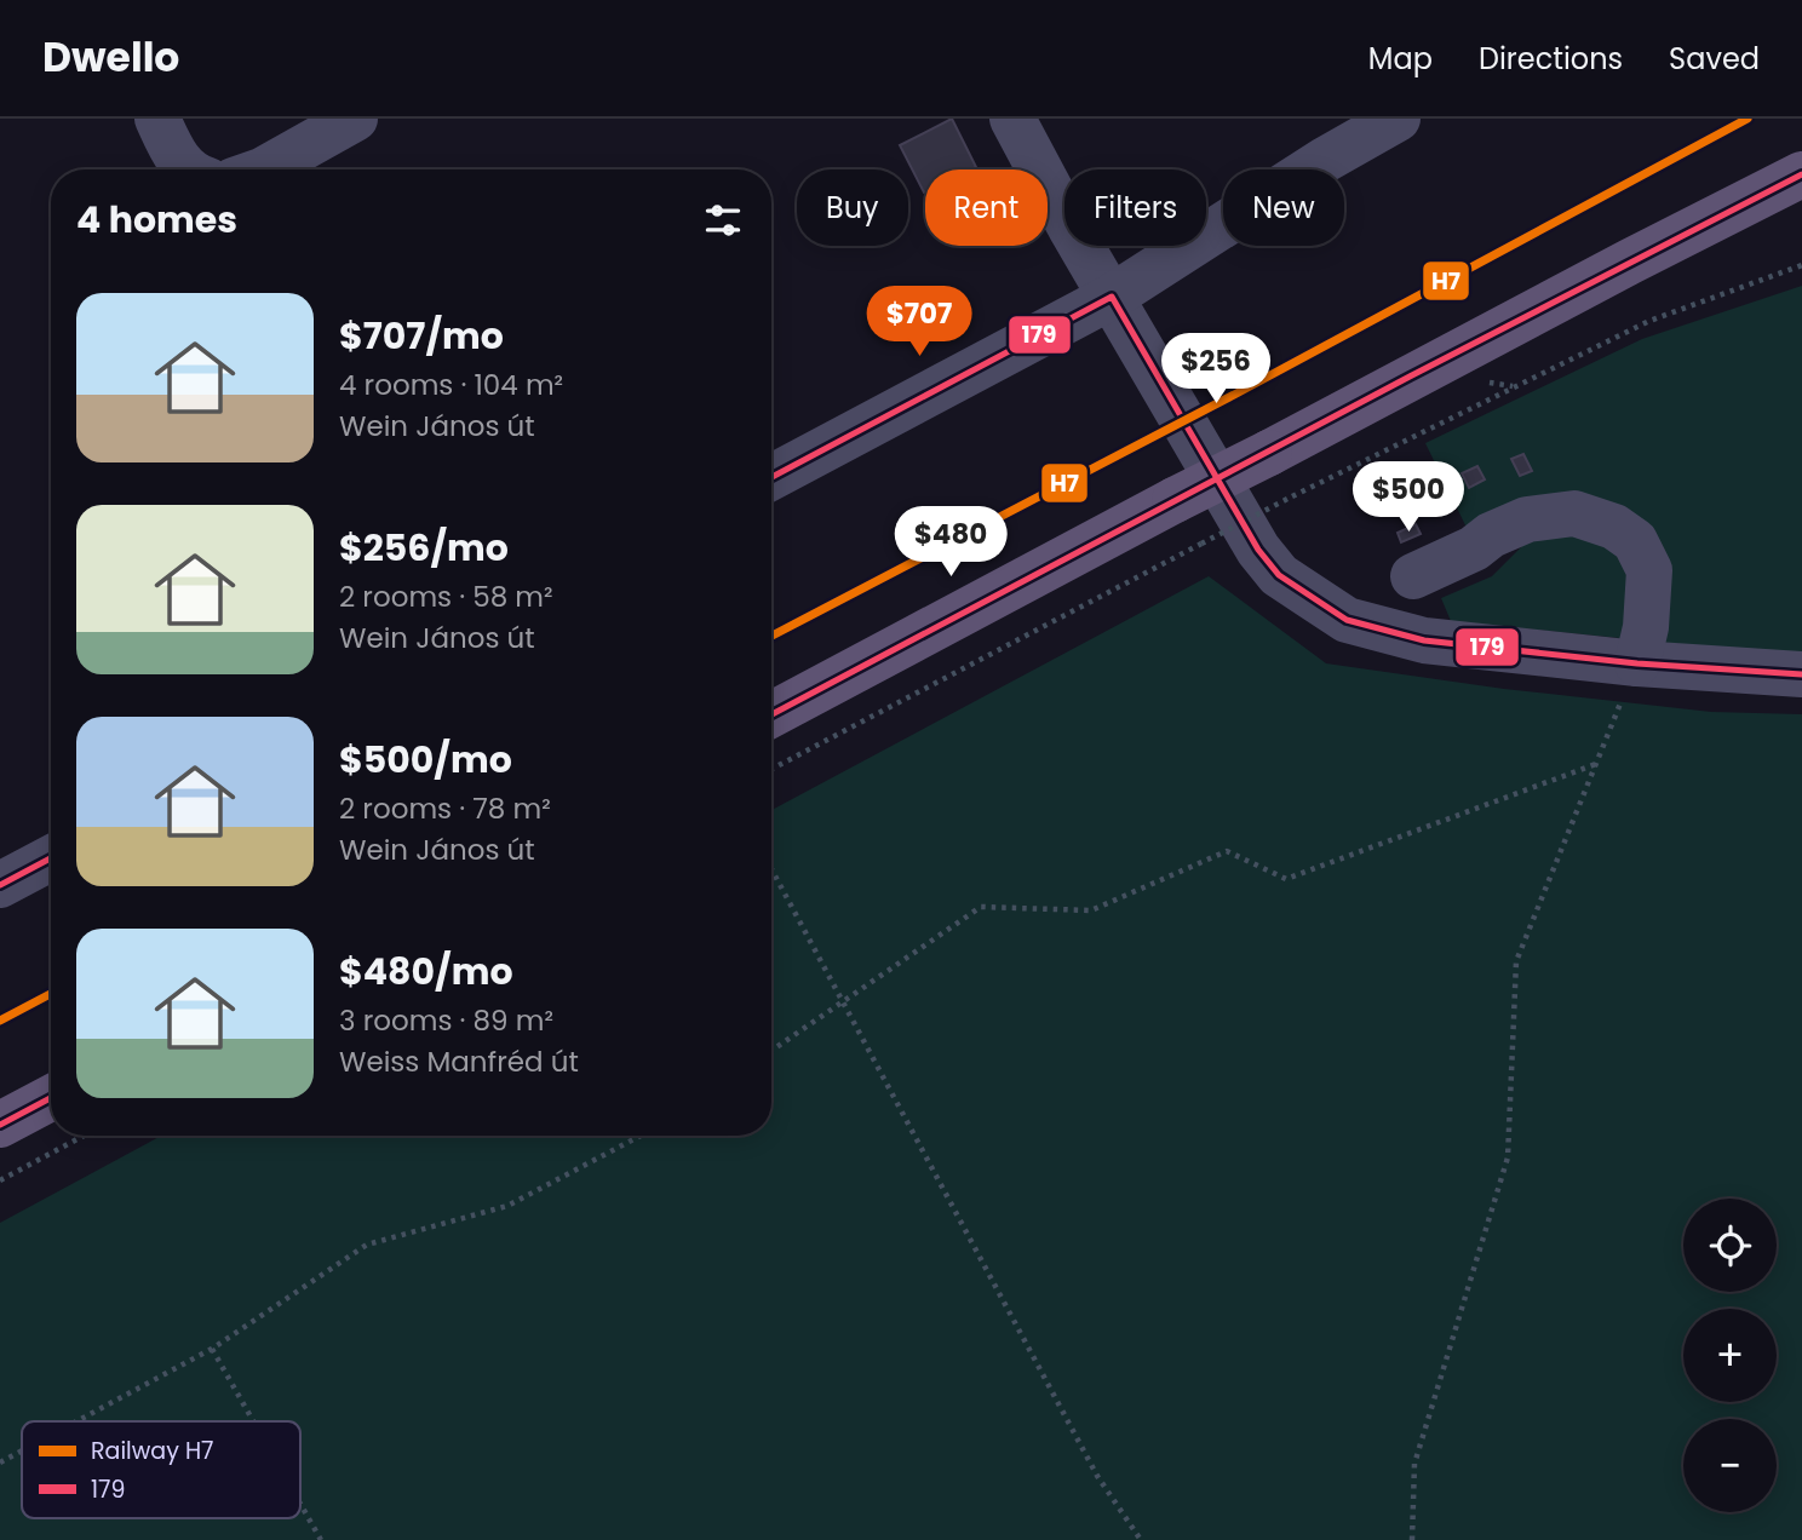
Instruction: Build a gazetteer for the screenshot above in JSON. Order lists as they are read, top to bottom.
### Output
{
  "lines": ["rail line H7", "transit line 179"],
  "legend": ["Railway H7", "179"],
  "page": {
    "header": "Dwello",
    "nav": ["Map", "Directions", "Saved"],
    "chip": [
      "Buy",
      "Rent",
      "Filters",
      "New"
    ],
    "heading": "4 homes",
    "list": [
      {
        "name": "$707/mo",
        "note": "4 rooms · 104 m² · Wein János út"
      },
      {
        "name": "$256/mo",
        "note": "2 rooms · 58 m² · Wein János út"
      },
      {
        "name": "$500/mo",
        "note": "2 rooms · 78 m² · Wein János út"
      },
      {
        "name": "$480/mo",
        "note": "3 rooms · 89 m² · Weiss Manfréd út"
      }
    ],
    "price": [
      "$707",
      "$256",
      "$500",
      "$480"
    ],
    "map_buttons": ["+", "−"]
  }
}
